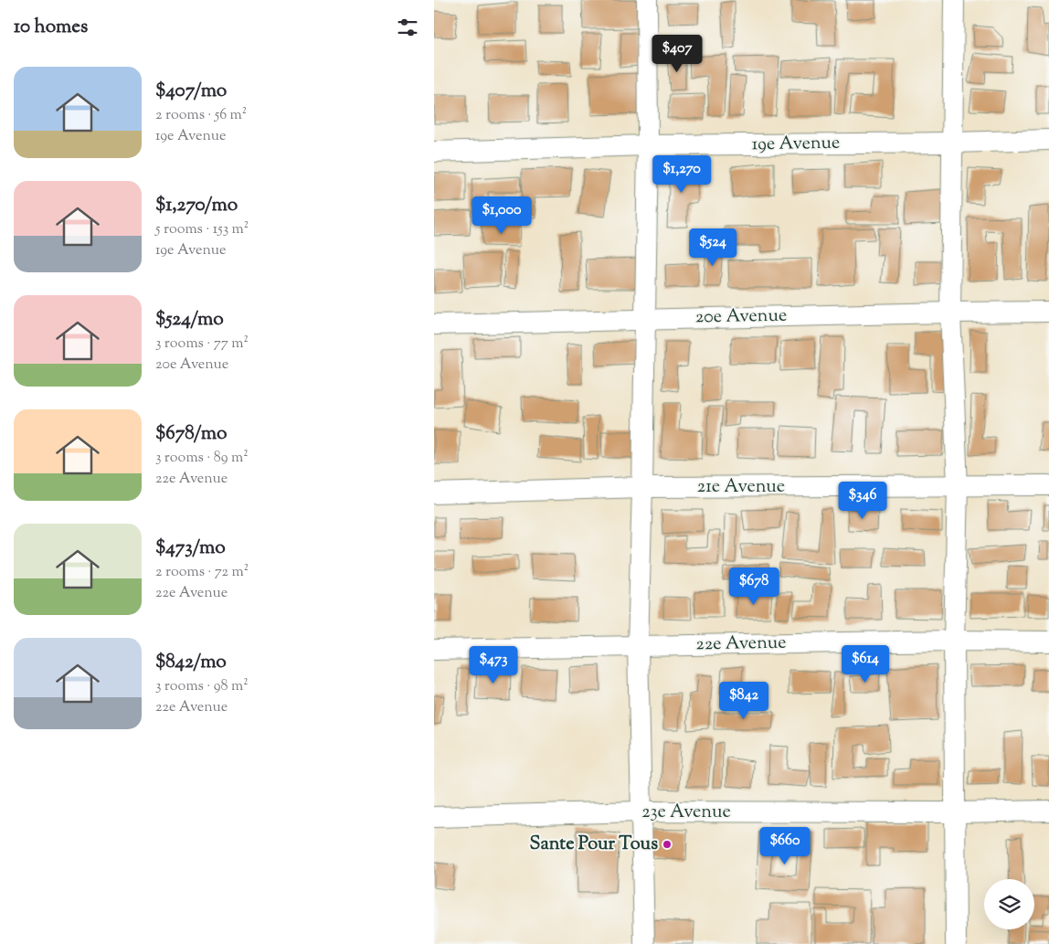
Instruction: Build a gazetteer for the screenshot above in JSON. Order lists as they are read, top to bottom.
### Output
{
  "streets": {
    "street": [
      "19e Avenue",
      "20e Avenue",
      "21e Avenue",
      "22e Avenue",
      "23e Avenue"
    ]
  },
  "places": ["Sante Pour Tous"],
  "page": {
    "heading": "10 homes",
    "price": [
      "$407",
      "$1,270",
      "$1,000",
      "$524",
      "$346",
      "$678",
      "$614",
      "$473",
      "$842",
      "$660"
    ],
    "list": [
      {
        "name": "$407/mo",
        "note": "2 rooms · 56 m² · 19e Avenue"
      },
      {
        "name": "$1,270/mo",
        "note": "5 rooms · 153 m² · 19e Avenue"
      },
      {
        "name": "$524/mo",
        "note": "3 rooms · 77 m² · 20e Avenue"
      },
      {
        "name": "$678/mo",
        "note": "3 rooms · 89 m² · 22e Avenue"
      },
      {
        "name": "$473/mo",
        "note": "2 rooms · 72 m² · 22e Avenue"
      },
      {
        "name": "$842/mo",
        "note": "3 rooms · 98 m² · 22e Avenue"
      }
    ]
  }
}
